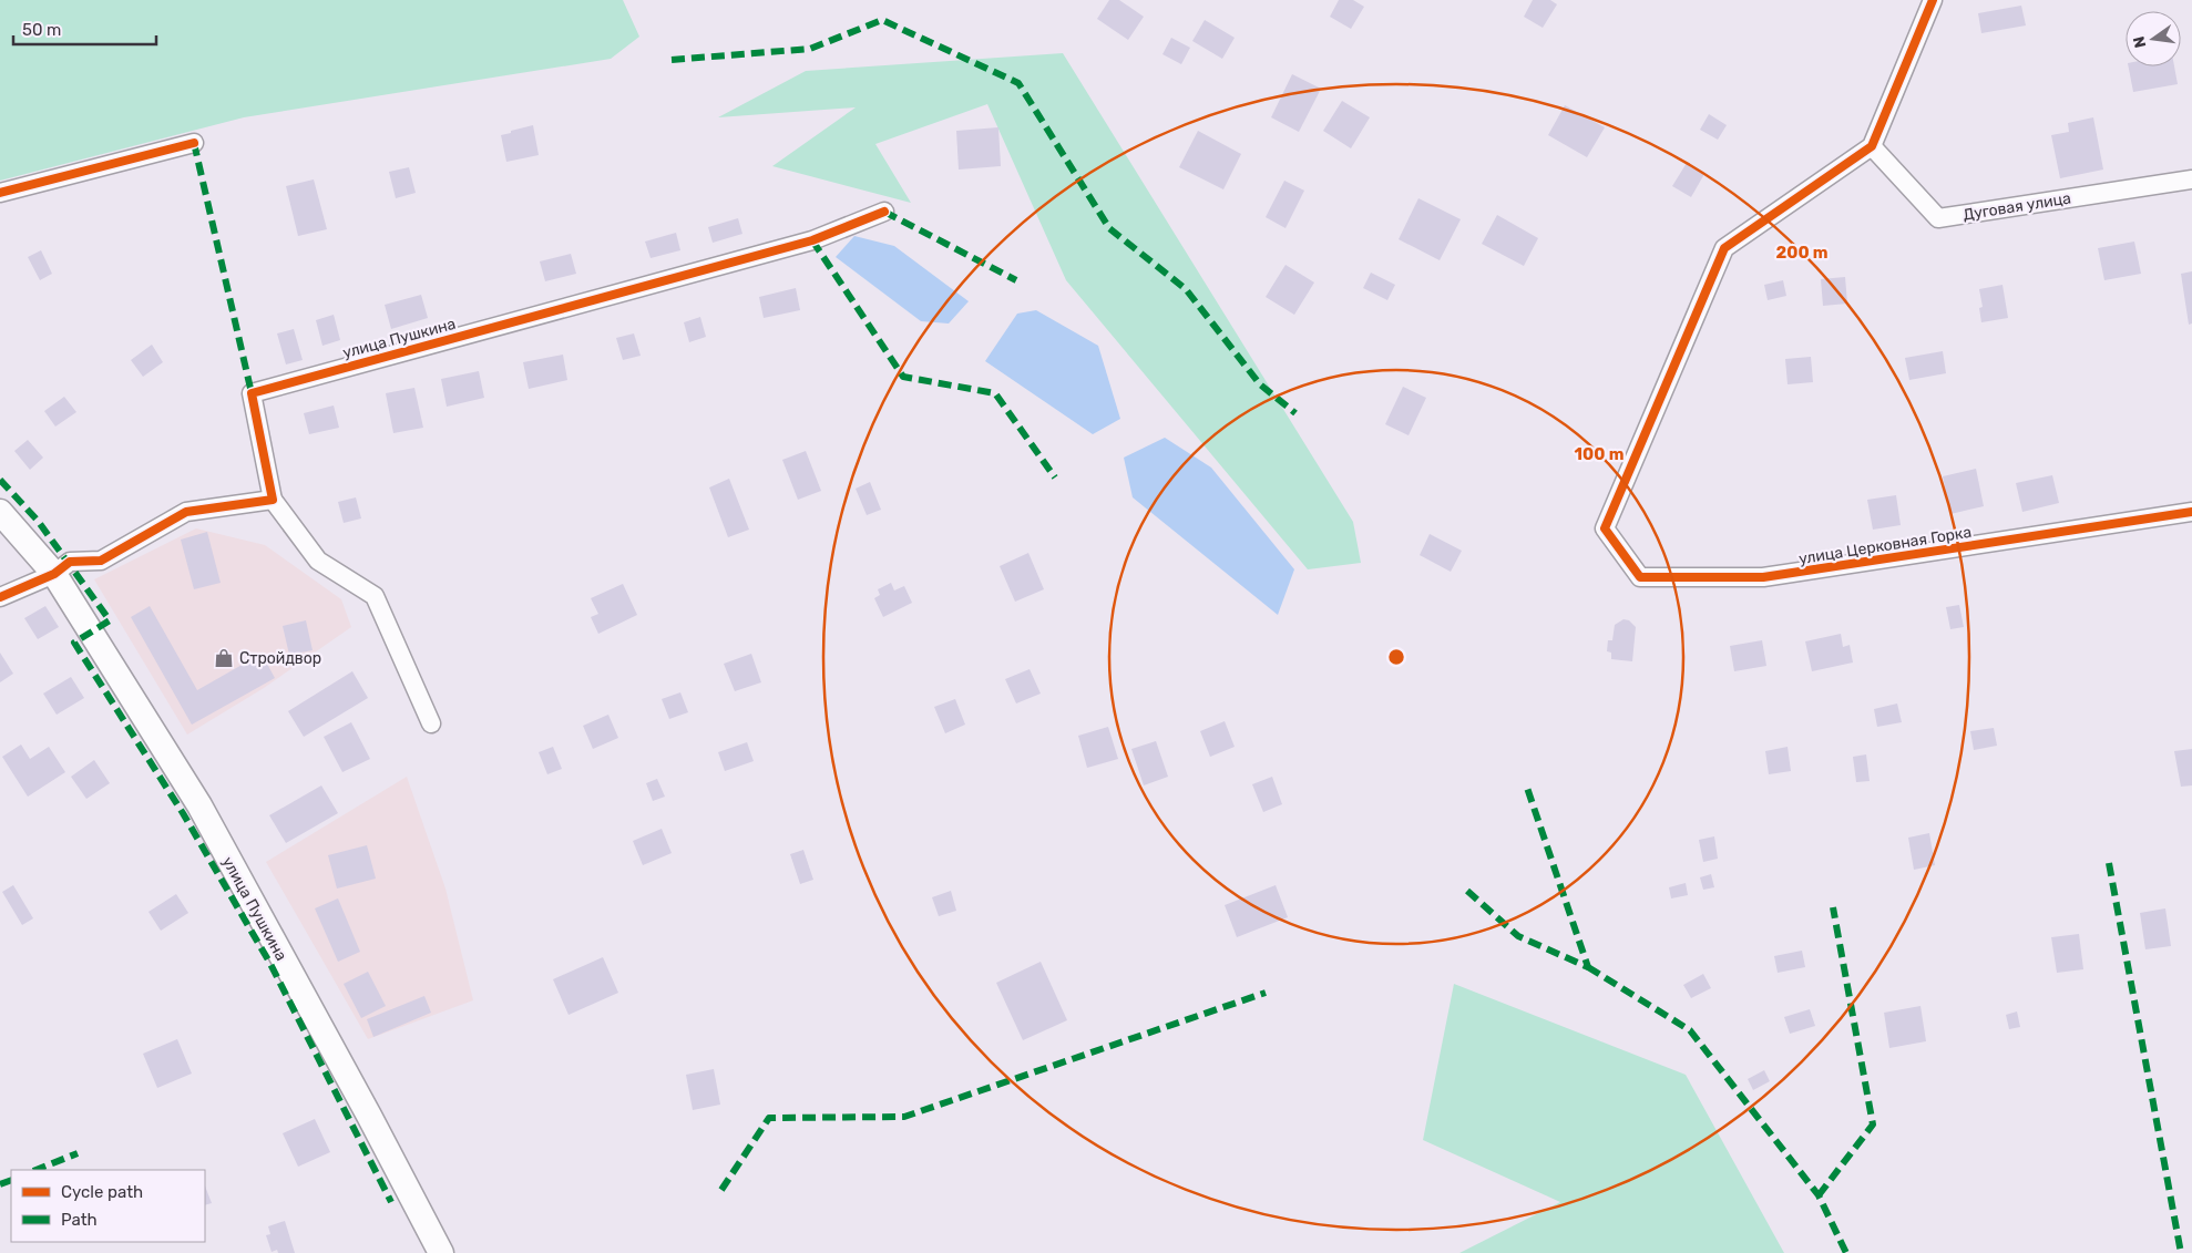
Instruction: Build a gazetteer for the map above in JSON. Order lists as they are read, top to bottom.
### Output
{
  "streets": {
    "main road": ["улица Пушкина"],
    "street": ["Дуговая улица", "улица Церковная Горка"]
  },
  "crossings": [
    ["Дуговая улица", "улица Церковная Горка"]
  ],
  "places": {
    "shop": ["Стройдвор"]
  },
  "legend": ["Cycle path", "Path"],
  "scale_bar": "50 m",
  "north": "left",
  "rings": ["200 m", "100 m"]
}
